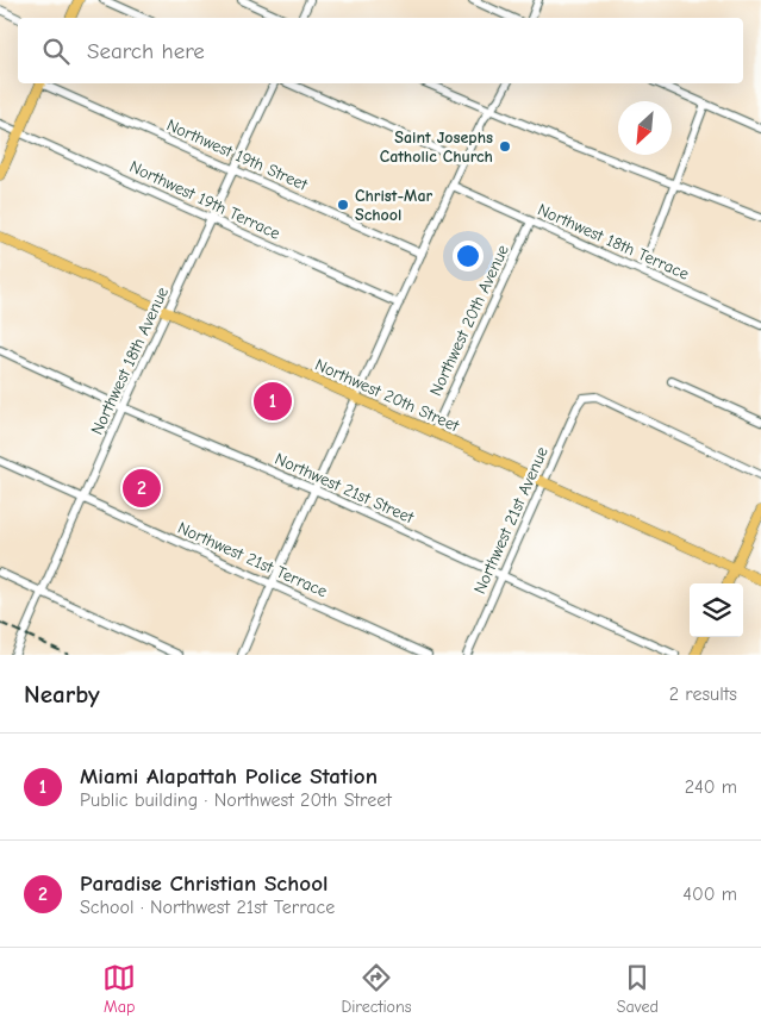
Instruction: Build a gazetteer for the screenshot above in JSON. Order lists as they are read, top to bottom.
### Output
{
  "streets": {
    "main road": ["Northwest 20th Street"],
    "street": [
      "Northwest 19th Street",
      "Northwest 19th Terrace",
      "Northwest 18th Terrace",
      "Northwest 20th Avenue",
      "Northwest 18th Avenue",
      "Northwest 21st Street",
      "Northwest 21st Avenue",
      "Northwest 21st Terrace"
    ]
  },
  "crossings": [
    ["Northwest 19th Street", "Northwest 18th Avenue"],
    ["Northwest 19th Terrace", "Northwest 18th Avenue"],
    ["Northwest 18th Terrace", "Northwest 20th Avenue"],
    ["Northwest 20th Avenue", "Northwest 20th Street"],
    ["Northwest 18th Avenue", "Northwest 20th Street"],
    ["Northwest 18th Avenue", "Northwest 21st Street"],
    ["Northwest 18th Avenue", "Northwest 21st Terrace"],
    ["Northwest 20th Street", "Northwest 21st Avenue"],
    ["Northwest 21st Street", "Northwest 21st Avenue"]
  ],
  "places": ["Saint Josephs Catholic Church", "Christ-Mar School"],
  "north": "bottom left",
  "page": {
    "search": "Search here",
    "pins": ["1", "2"],
    "heading": ["Nearby", "2 results"],
    "list": [
      {
        "mark": "1",
        "name": "Miami Alapattah Police Station",
        "note": "Public building · Northwest 20th Street",
        "value": "240 m"
      },
      {
        "mark": "2",
        "name": "Paradise Christian School",
        "note": "School · Northwest 21st Terrace",
        "value": "400 m"
      }
    ],
    "nav": ["Map", "Directions", "Saved"]
  }
}
